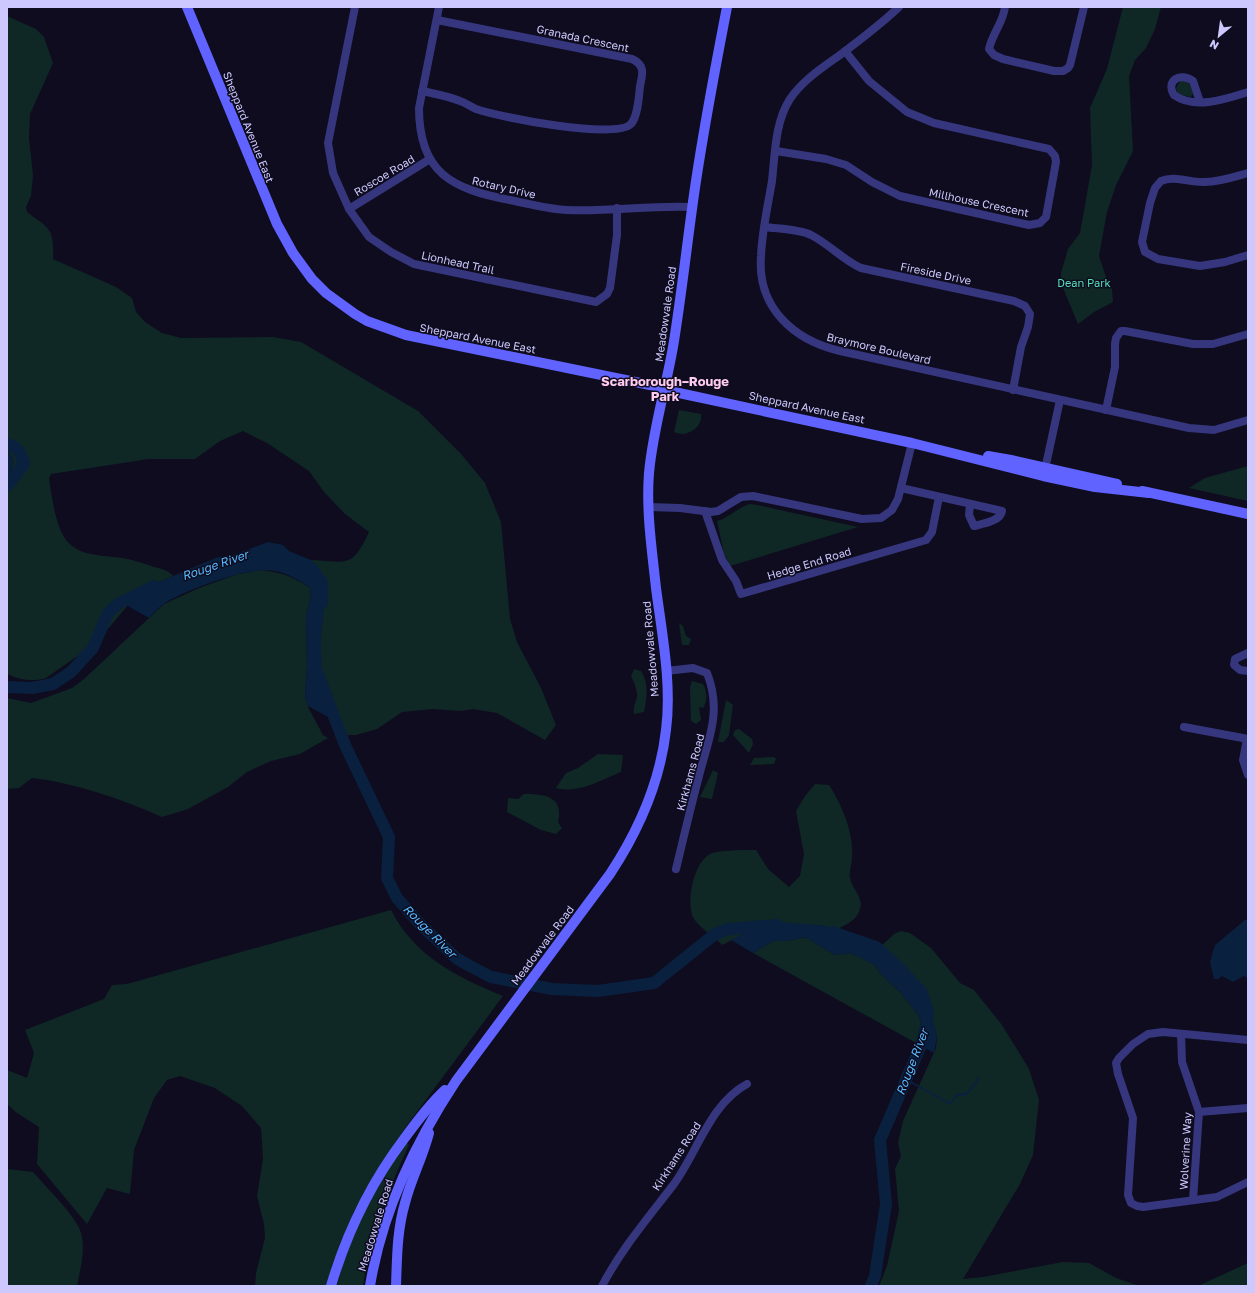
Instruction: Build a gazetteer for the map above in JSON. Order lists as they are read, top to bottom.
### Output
{
  "streets": {
    "main road": ["Sheppard Avenue East", "Meadowvale Road"],
    "street": [
      "Granada Crescent",
      "Roscoe Road",
      "Rotary Drive",
      "Millhouse Crescent",
      "Lionhead Trail",
      "Fireside Drive",
      "Braymore Boulevard",
      "Hedge End Road",
      "Kirkhams Road",
      "Wolverine Way"
    ]
  },
  "crossings": [
    ["Granada Crescent", "Rotary Drive"],
    ["Sheppard Avenue East", "Meadowvale Road"],
    ["Roscoe Road", "Rotary Drive"],
    ["Roscoe Road", "Lionhead Trail"],
    ["Rotary Drive", "Lionhead Trail"],
    ["Rotary Drive", "Meadowvale Road"],
    ["Millhouse Crescent", "Braymore Boulevard"],
    ["Fireside Drive", "Braymore Boulevard"],
    ["Meadowvale Road", "Kirkhams Road"]
  ],
  "districts": ["Scarborough–Rouge Park"],
  "water": ["Rouge River"],
  "parks": ["Dean Park"],
  "north": "bottom left"
}
